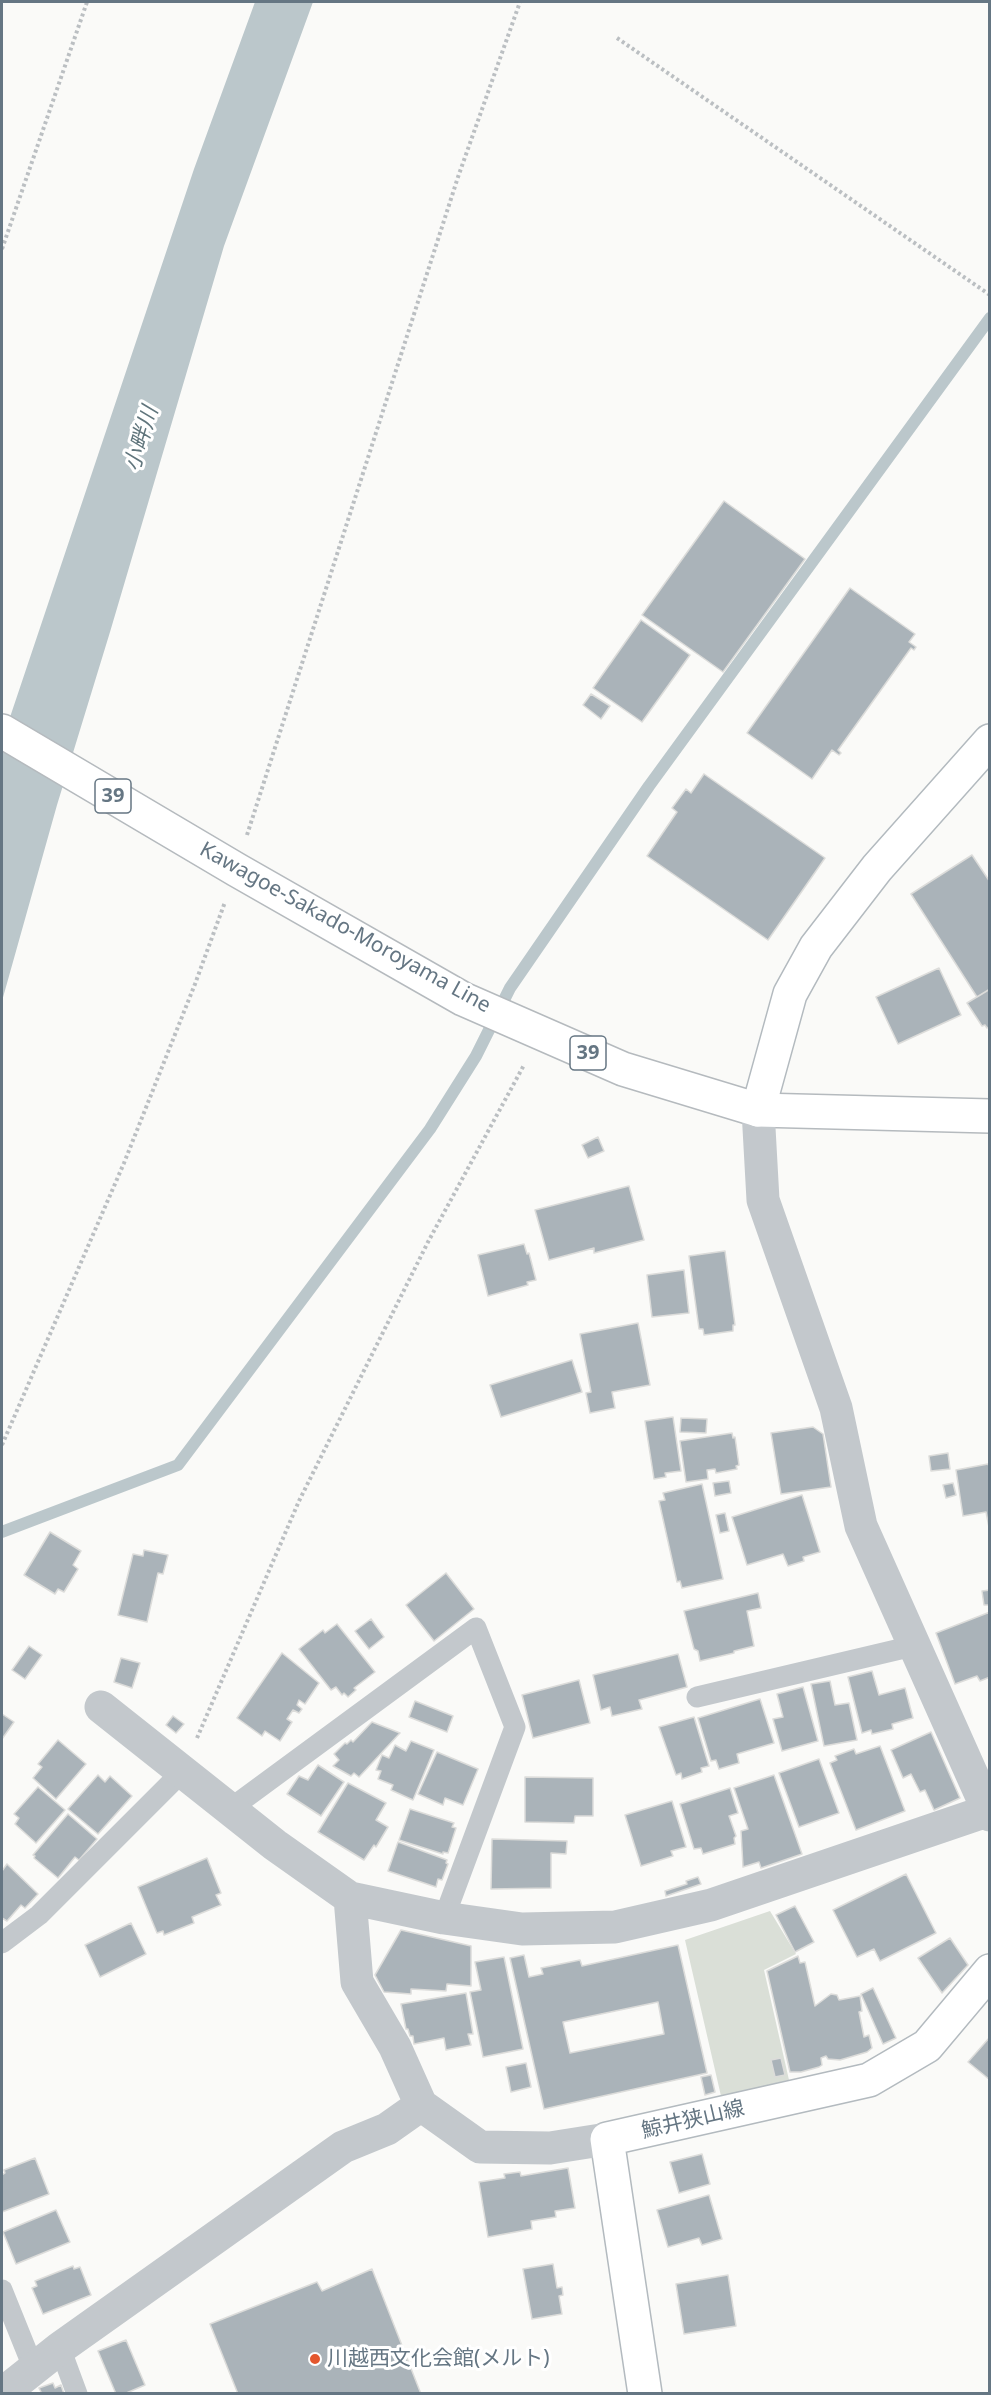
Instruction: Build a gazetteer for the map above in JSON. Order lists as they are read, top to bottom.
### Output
{
  "streets": {
    "main road": ["39", "Kawagoe-Sakado-Moroyama Line", "鯨井狭山線"]
  },
  "water": ["小畔川"],
  "places": ["川越西文化会館(メルト)"]
}
